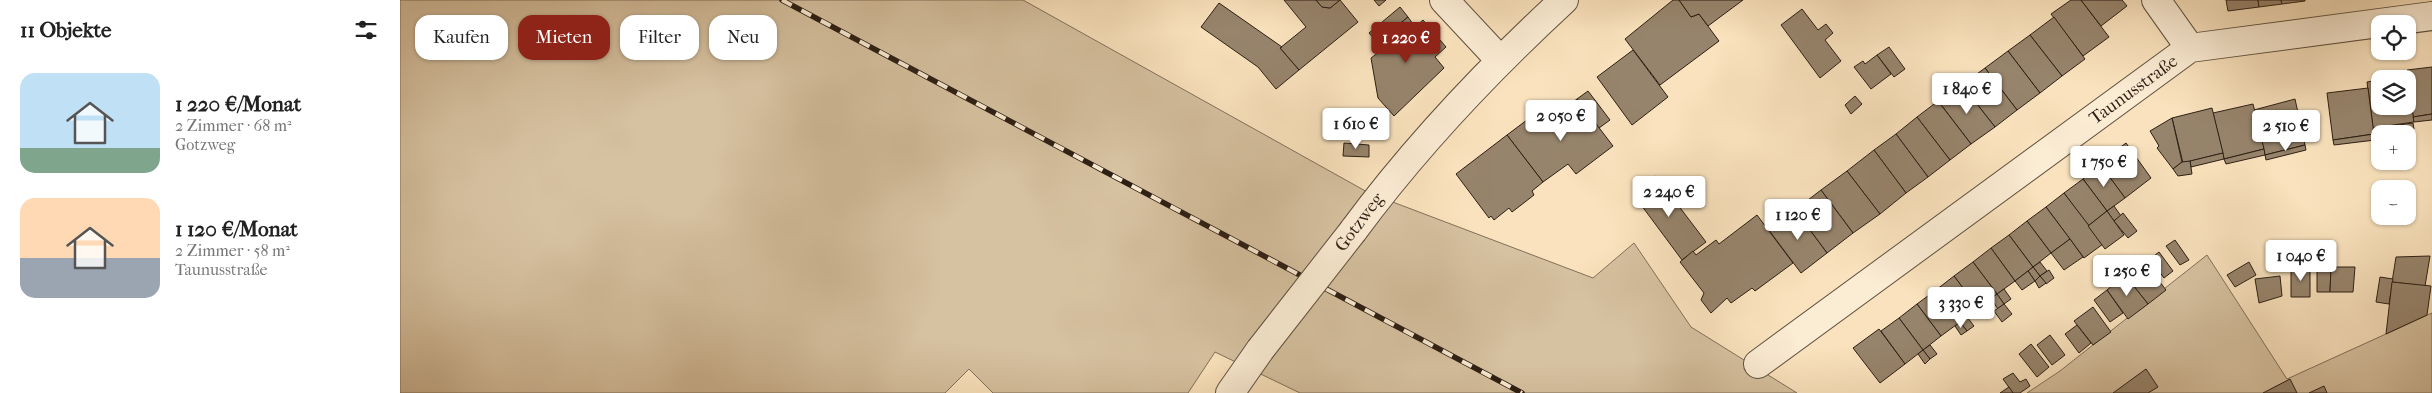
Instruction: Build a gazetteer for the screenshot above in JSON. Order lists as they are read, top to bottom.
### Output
{
  "streets": {
    "street": ["Taunusstraße", "Gotzweg"]
  },
  "page": {
    "heading": "11 Objekte",
    "map_buttons": ["+", "−"],
    "chip": [
      "Kaufen",
      "Mieten",
      "Filter",
      "Neu"
    ],
    "price": [
      "1 220 €",
      "1 840 €",
      "2 050 €",
      "1 610 €",
      "2 510 €",
      "1 750 €",
      "2 240 €",
      "1 120 €",
      "1 040 €",
      "1 250 €",
      "3 330 €"
    ],
    "list": [
      {
        "name": "1 220 €/Monat",
        "note": "2 Zimmer · 68 m² · Gotzweg"
      },
      {
        "name": "1 120 €/Monat",
        "note": "2 Zimmer · 58 m² · Taunusstraße"
      }
    ]
  }
}
